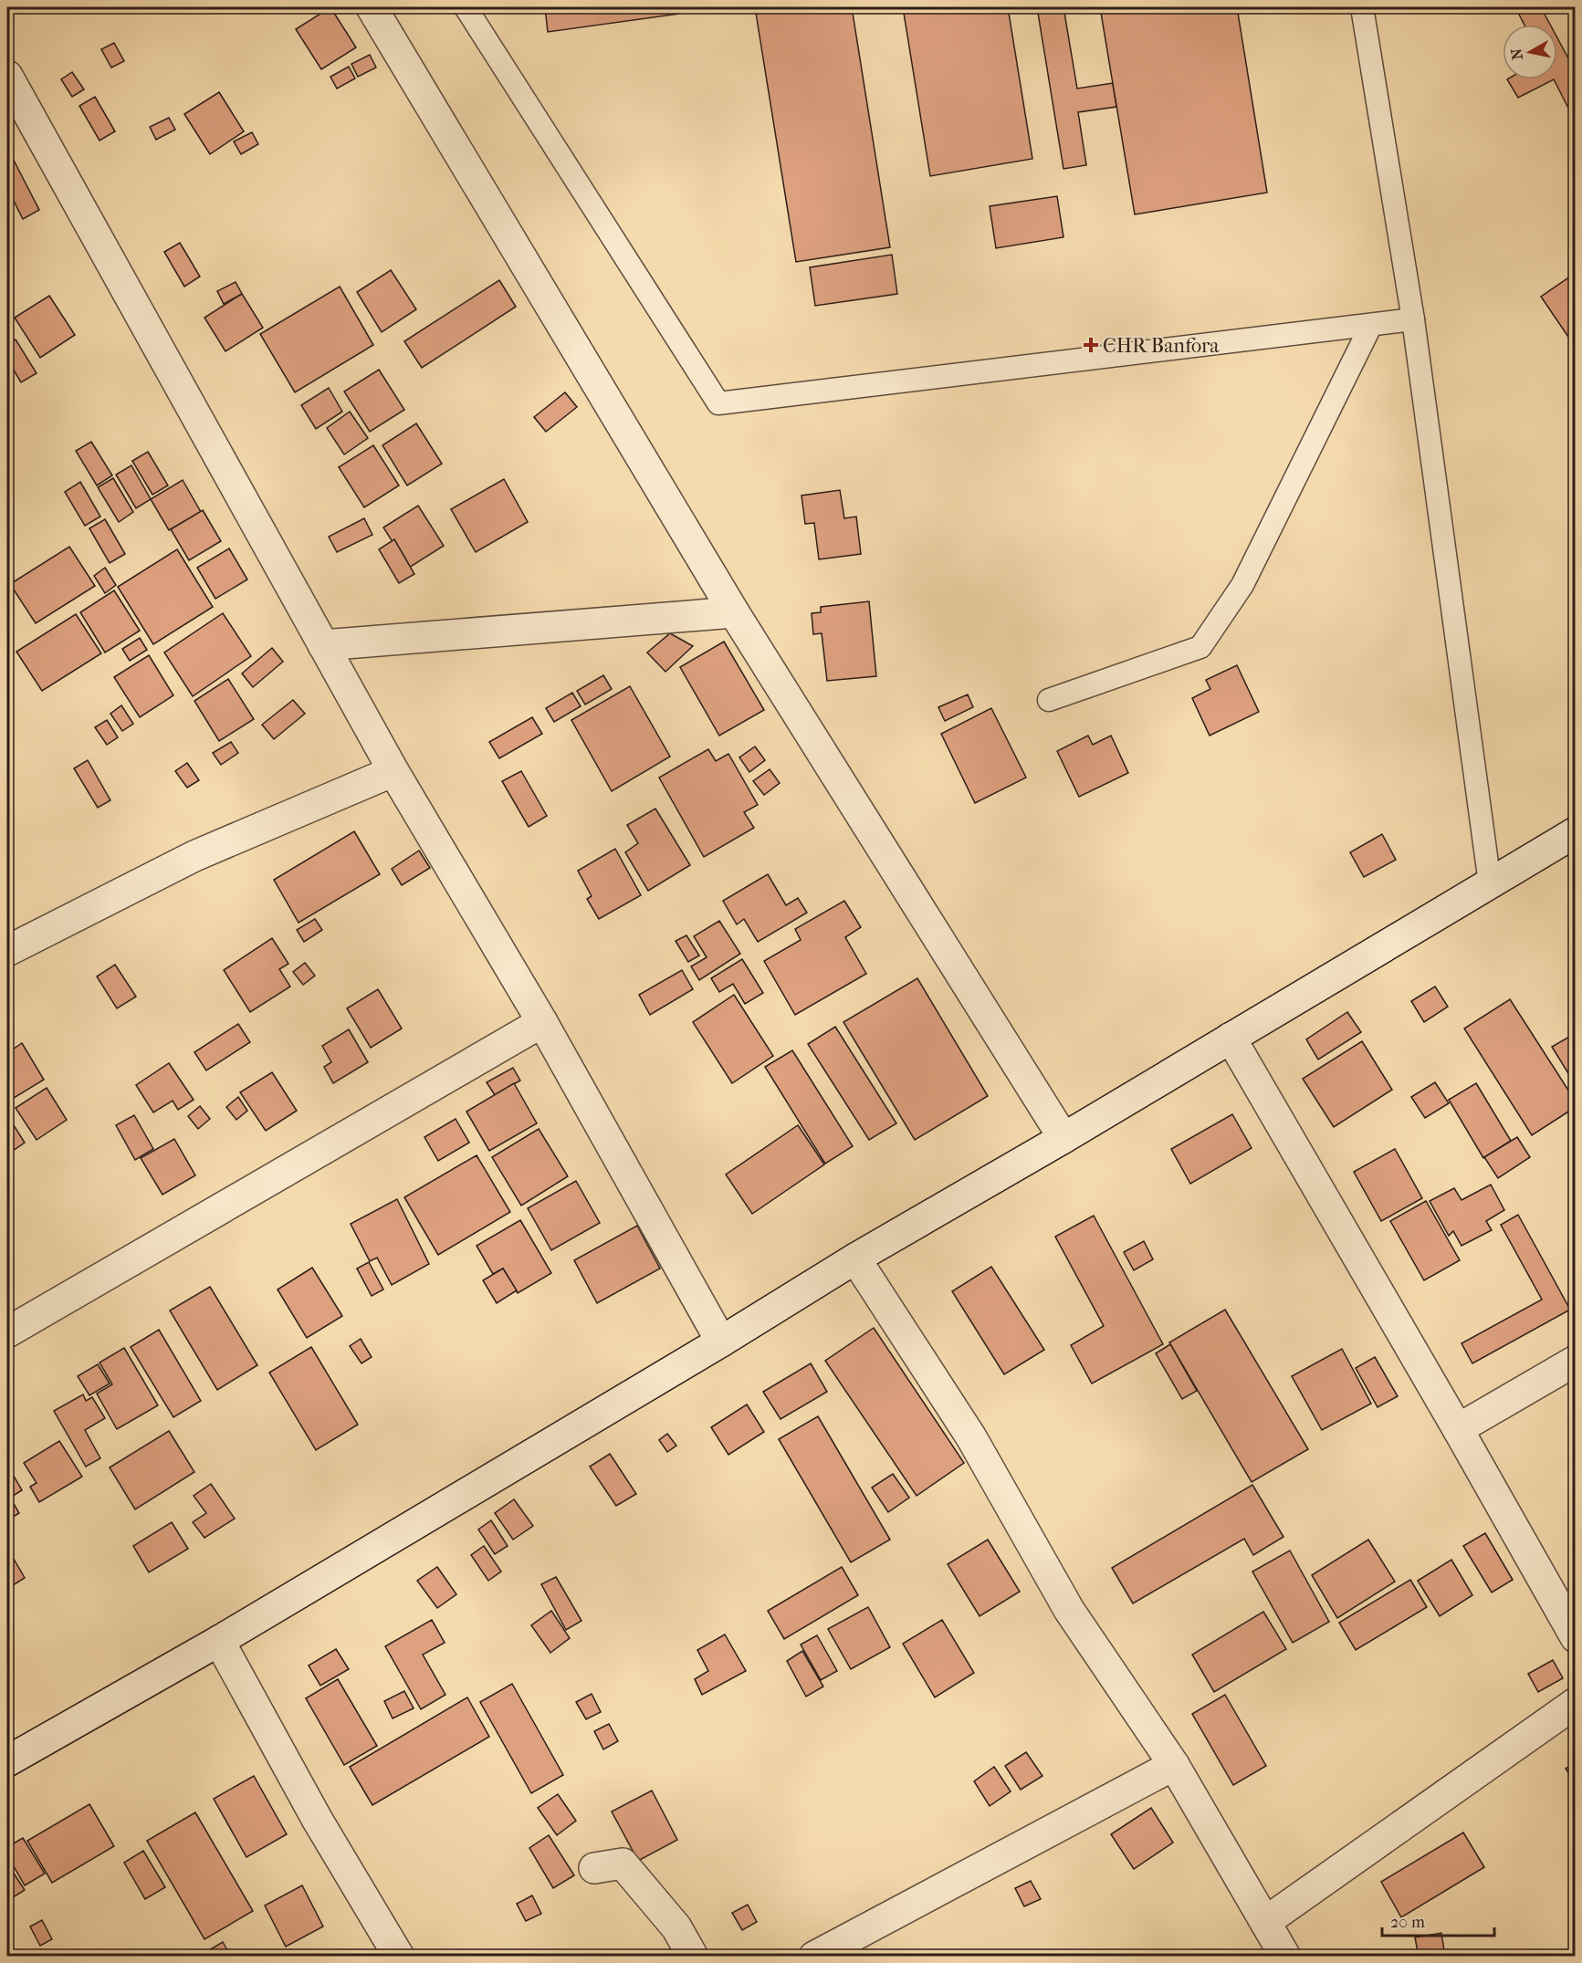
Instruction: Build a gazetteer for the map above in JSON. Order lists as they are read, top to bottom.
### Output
{
  "places": {
    "health": ["CHR Banfora"]
  },
  "scale_bar": "20 m",
  "north": "left"
}
